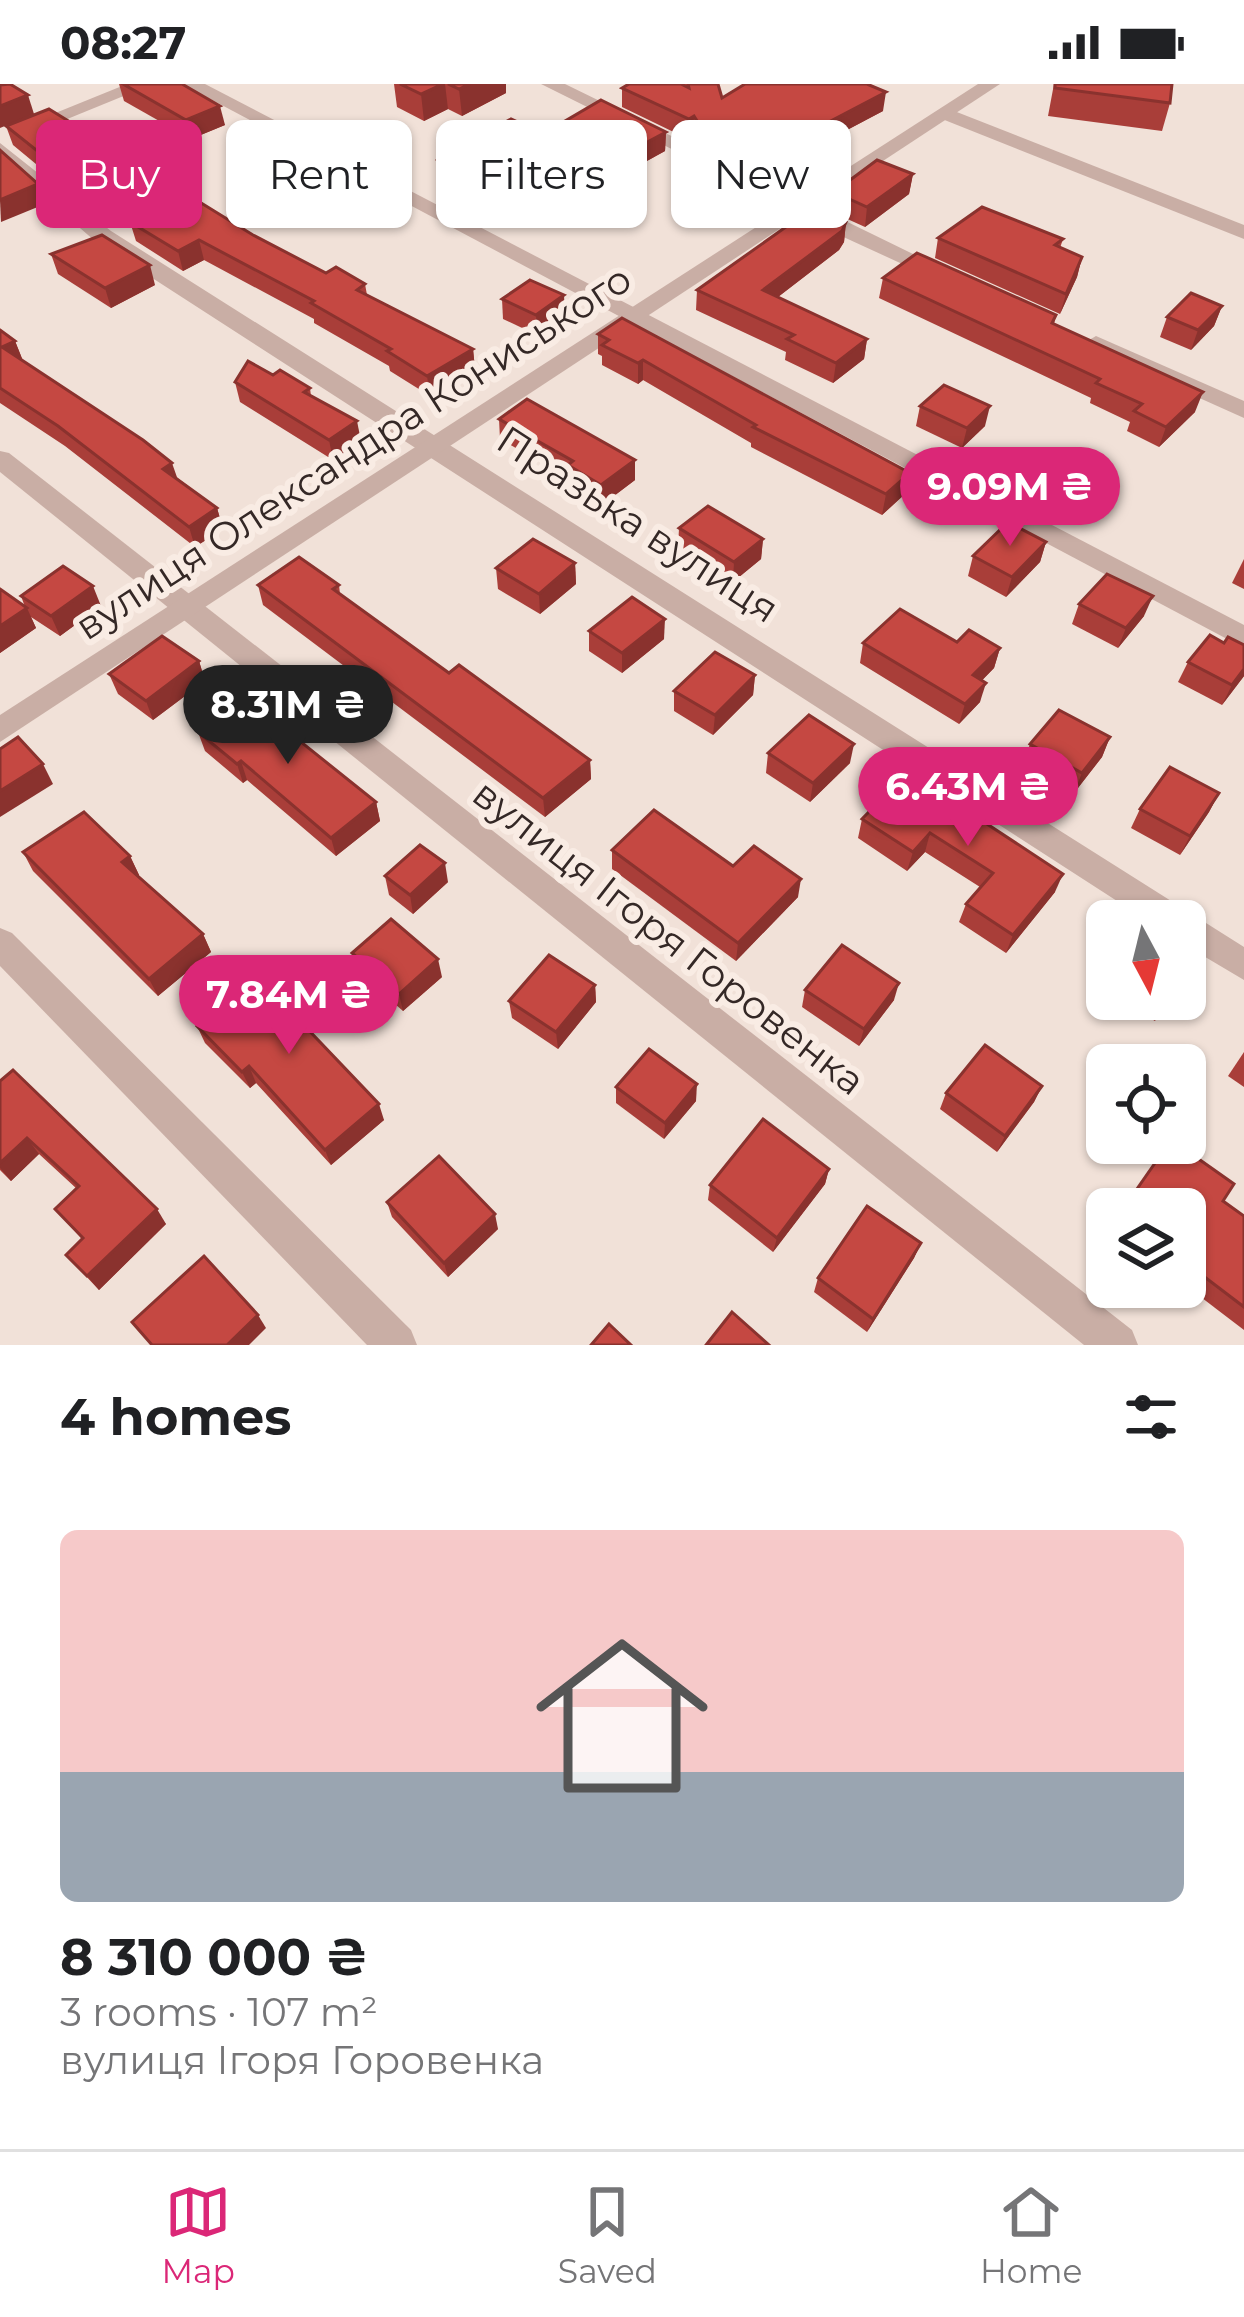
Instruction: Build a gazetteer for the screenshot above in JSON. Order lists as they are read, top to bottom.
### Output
{
  "streets": {
    "street": ["вулиця Олександра Кониського", "Празька вулиця", "вулиця Ігоря Горовенка"]
  },
  "crossings": [
    ["вулиця Олександра Кониського", "Празька вулиця"],
    ["вулиця Олександра Кониського", "вулиця Ігоря Горовенка"]
  ],
  "north": "bottom",
  "page": {
    "status": "08:27",
    "chip": [
      "Buy",
      "Rent",
      "Filters",
      "New"
    ],
    "price": [
      "9.09M ₴",
      "8.31M ₴",
      "6.43M ₴",
      "7.84M ₴"
    ],
    "heading": "4 homes",
    "list": [
      {
        "name": "8 310 000 ₴",
        "note": "3 rooms · 107 m² · вулиця Ігоря Горовенка"
      }
    ],
    "tabs": ["Map", "Saved", "Home"]
  }
}
